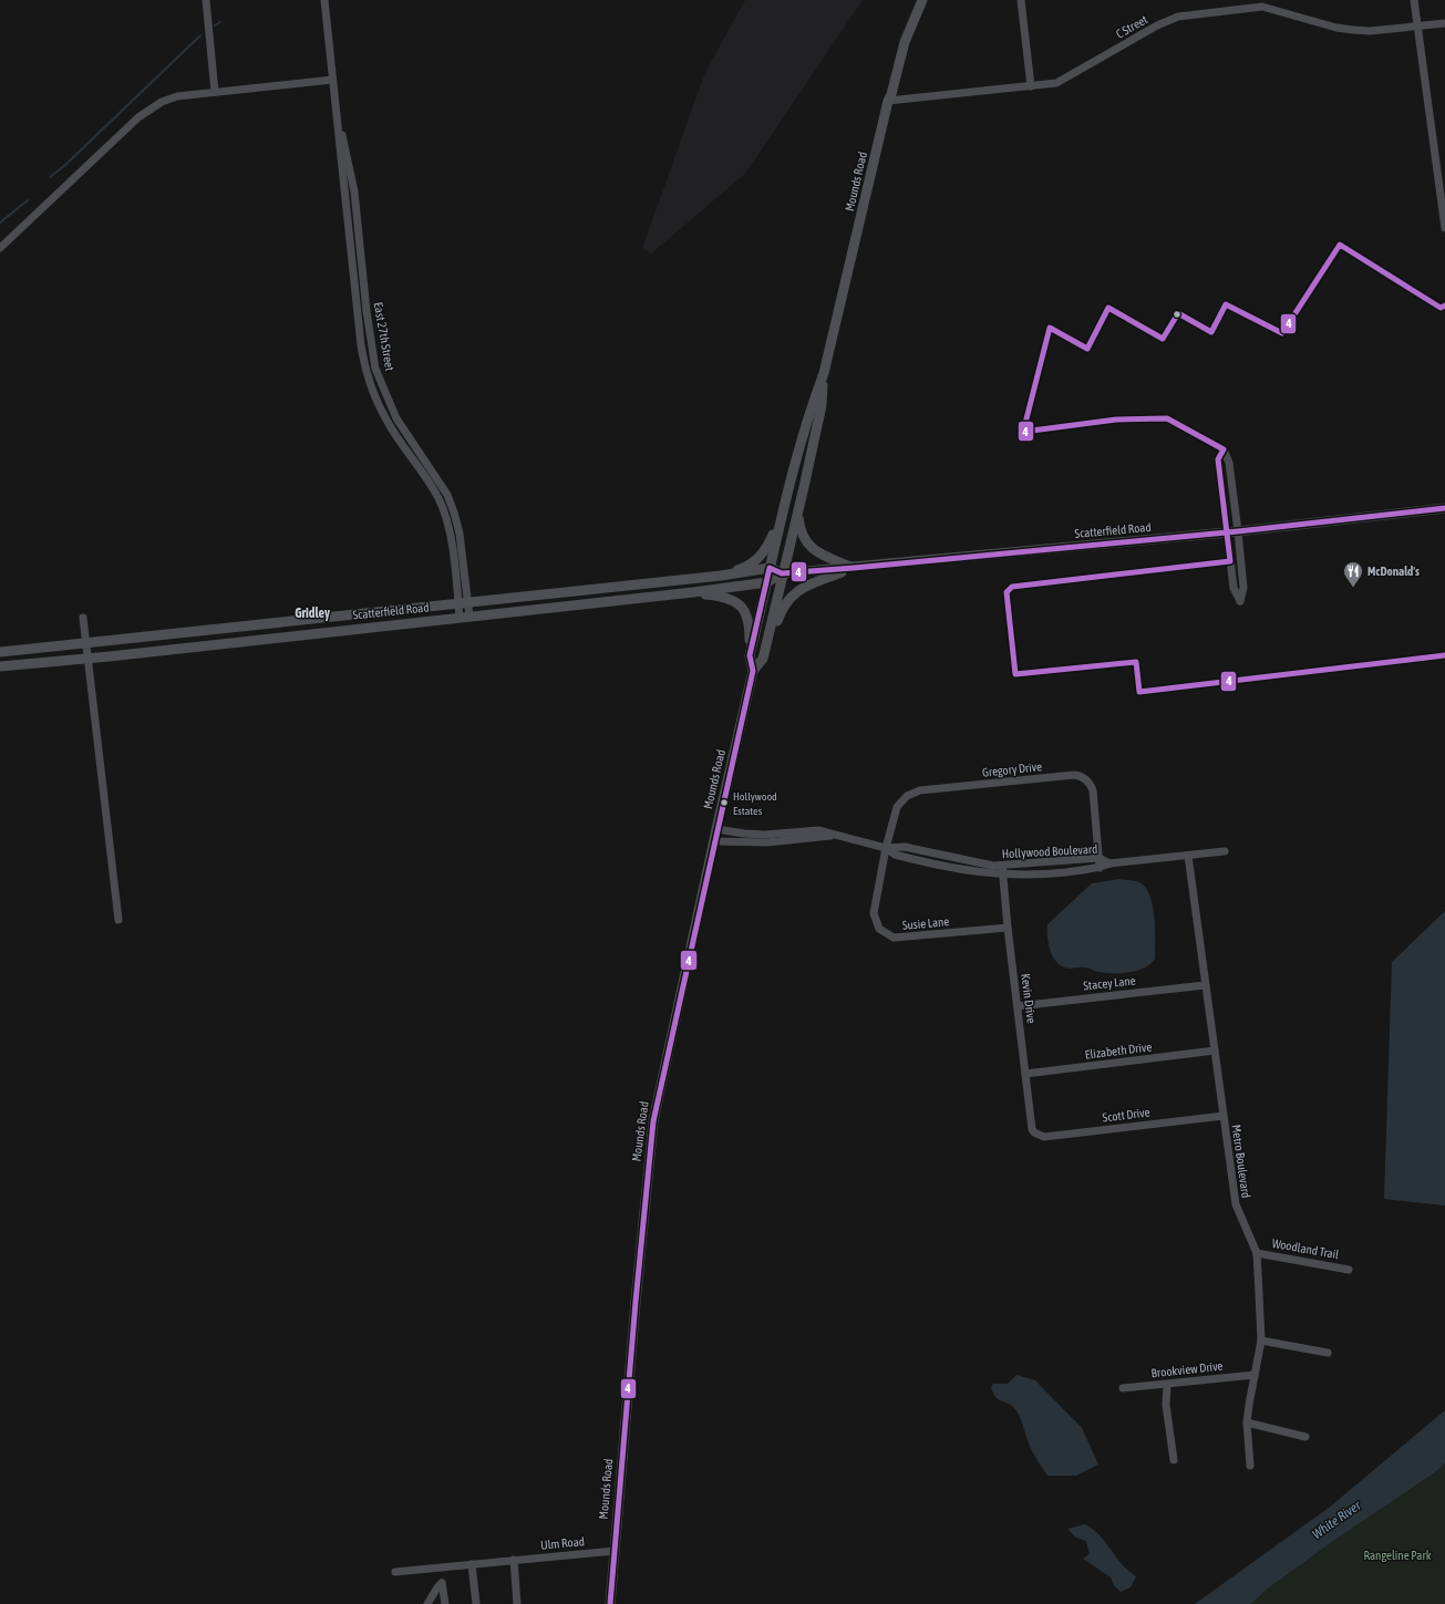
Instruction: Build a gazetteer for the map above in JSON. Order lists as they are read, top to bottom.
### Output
{
  "streets": {
    "main road": ["Mounds Road", "Scatterfield Road"],
    "street": [
      "C Street",
      "East 27th Street",
      "Gregory Drive",
      "Hollywood Boulevard",
      "Susie Lane",
      "Stacey Lane",
      "Kevin Drive",
      "Elizabeth Drive",
      "Scott Drive",
      "Metro Boulevard",
      "Woodland Trail",
      "Brookview Drive",
      "Ulm Road"
    ]
  },
  "crossings": [
    ["C Street", "Mounds Road"],
    ["Mounds Road", "Scatterfield Road"],
    ["Mounds Road", "Hollywood Boulevard"],
    ["Mounds Road", "Ulm Road"],
    ["East 27th Street", "Scatterfield Road"],
    ["Gregory Drive", "Hollywood Boulevard"],
    ["Gregory Drive", "Susie Lane"],
    ["Hollywood Boulevard", "Susie Lane"],
    ["Hollywood Boulevard", "Kevin Drive"],
    ["Hollywood Boulevard", "Metro Boulevard"],
    ["Susie Lane", "Kevin Drive"],
    ["Stacey Lane", "Kevin Drive"],
    ["Stacey Lane", "Metro Boulevard"],
    ["Kevin Drive", "Elizabeth Drive"],
    ["Kevin Drive", "Scott Drive"],
    ["Elizabeth Drive", "Metro Boulevard"],
    ["Scott Drive", "Metro Boulevard"],
    ["Metro Boulevard", "Woodland Trail"],
    ["Metro Boulevard", "Brookview Drive"]
  ],
  "districts": ["Gridley"],
  "water": ["White River"],
  "parks": ["Rangeline Park"],
  "places": {
    "restaurant": ["McDonald's"],
    "other": ["Hollywood Estates"]
  },
  "lines": ["transit line 4"]
}
